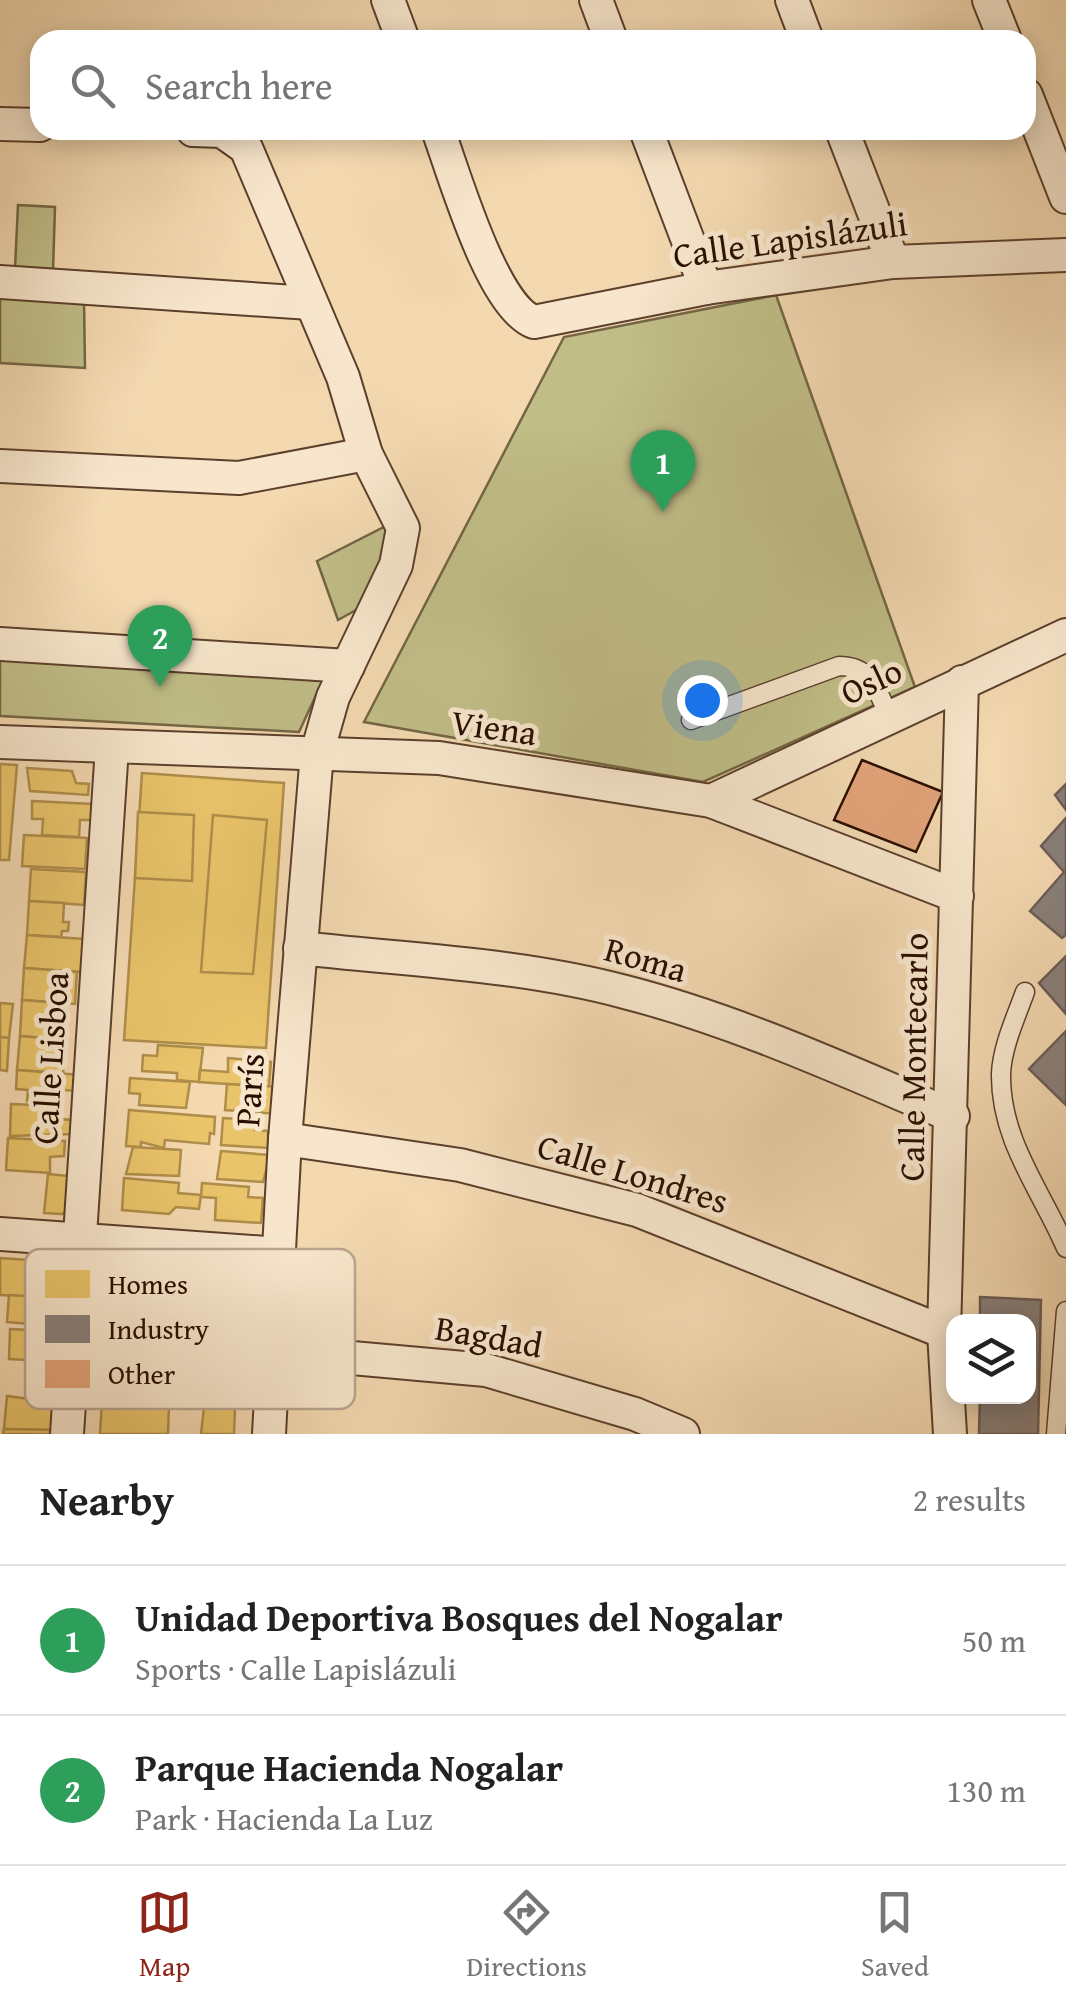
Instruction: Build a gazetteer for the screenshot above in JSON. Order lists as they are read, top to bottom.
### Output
{
  "streets": {
    "street": [
      "Calle Lapislázuli",
      "Oslo",
      "Viena",
      "Roma",
      "Calle Montecarlo",
      "Calle Lisboa",
      "París",
      "Calle Londres",
      "Bagdad"
    ]
  },
  "crossings": [
    ["Oslo", "Viena"],
    ["Oslo", "Calle Montecarlo"],
    ["Viena", "Calle Montecarlo"],
    ["Viena", "Calle Lisboa"],
    ["Viena", "París"],
    ["Roma", "Calle Montecarlo"],
    ["Roma", "París"],
    ["Calle Montecarlo", "Calle Londres"],
    ["París", "Calle Londres"]
  ],
  "legend": ["Homes", "Industry", "Other"],
  "page": {
    "search": "Search here",
    "pins": ["1", "2"],
    "heading": ["Nearby", "2 results"],
    "list": [
      {
        "mark": "1",
        "name": "Unidad Deportiva Bosques del Nogalar",
        "note": "Sports · Calle Lapislázuli",
        "value": "50 m"
      },
      {
        "mark": "2",
        "name": "Parque Hacienda Nogalar",
        "note": "Park · Hacienda La Luz",
        "value": "130 m"
      }
    ],
    "nav": ["Map", "Directions", "Saved"]
  }
}
